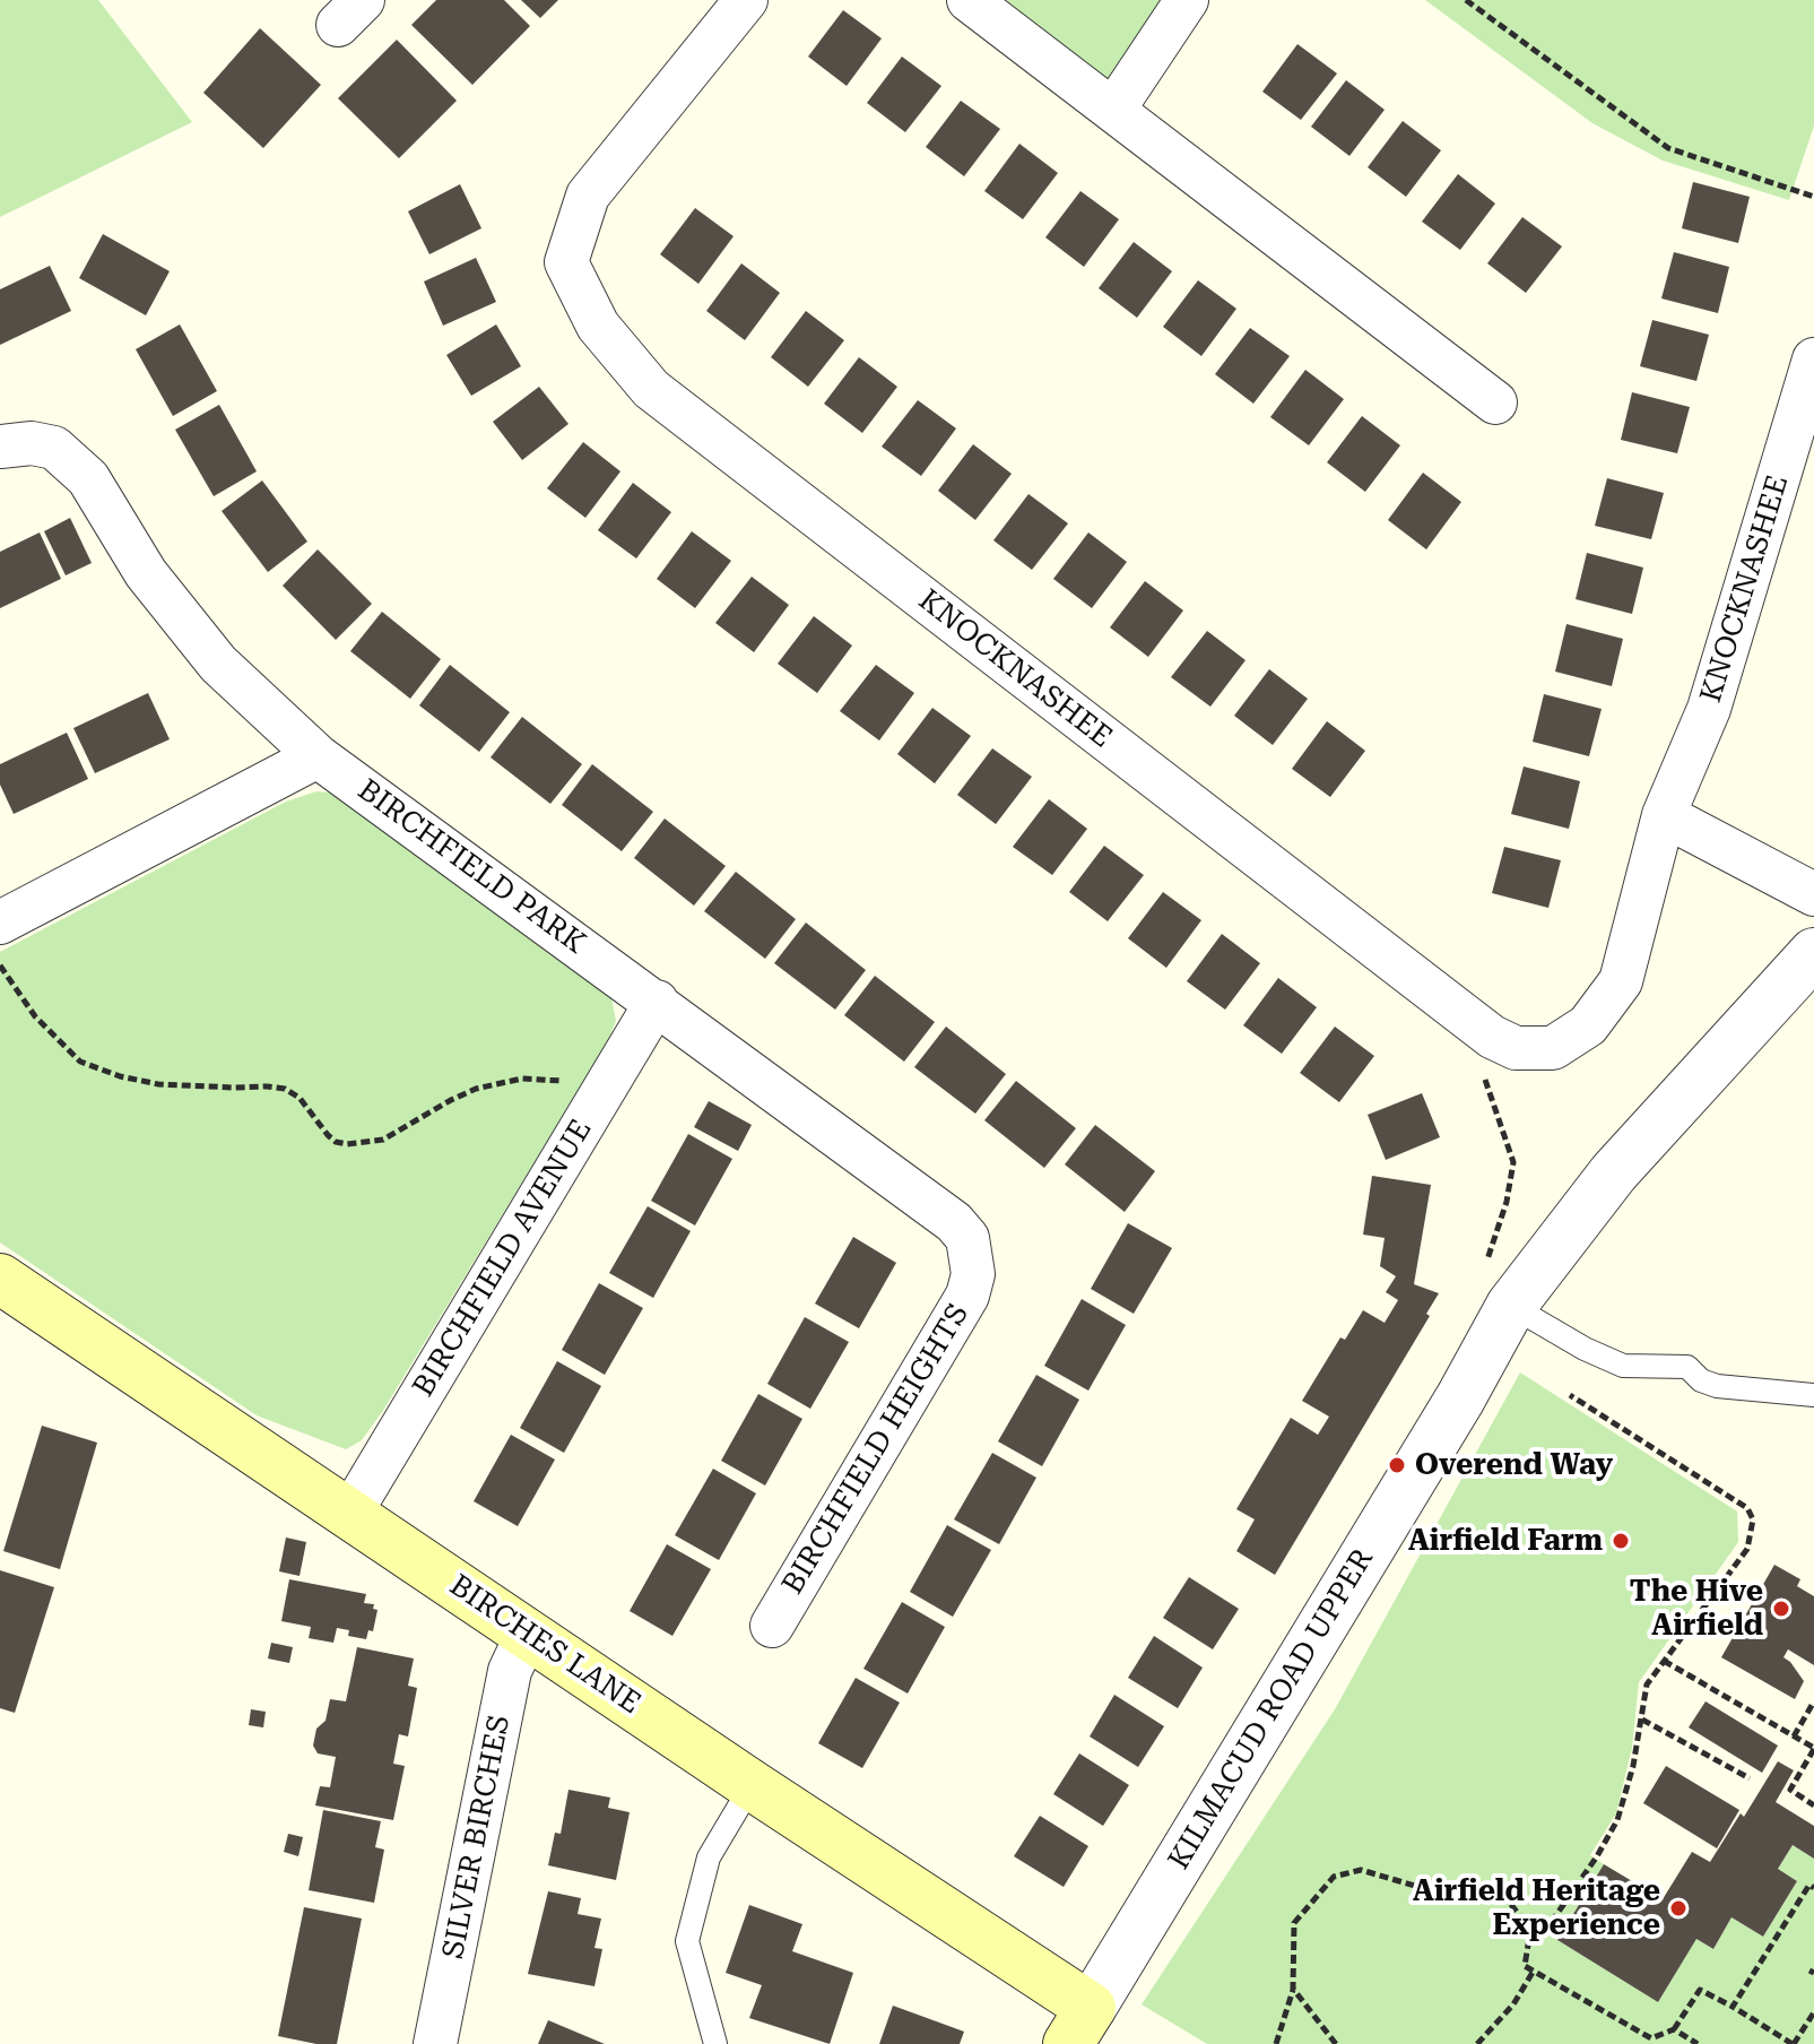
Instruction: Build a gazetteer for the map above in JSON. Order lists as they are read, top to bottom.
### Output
{
  "streets": {
    "main road": ["BIRCHES LANE"],
    "street": [
      "KNOCKNASHEE",
      "BIRCHFIELD PARK",
      "BIRCHFIELD AVENUE",
      "BIRCHFIELD HEIGHTS",
      "KILMACUD ROAD UPPER",
      "SILVER BIRCHES"
    ]
  },
  "crossings": [
    ["BIRCHFIELD PARK", "BIRCHFIELD AVENUE"],
    ["BIRCHFIELD PARK", "BIRCHFIELD HEIGHTS"],
    ["BIRCHFIELD AVENUE", "BIRCHES LANE"],
    ["BIRCHES LANE", "KILMACUD ROAD UPPER"],
    ["BIRCHES LANE", "SILVER BIRCHES"]
  ],
  "places": [
    "Overend Way",
    "Airfield Farm",
    "The Hive Airfield",
    "Airfield Heritage Experience"
  ]
}
